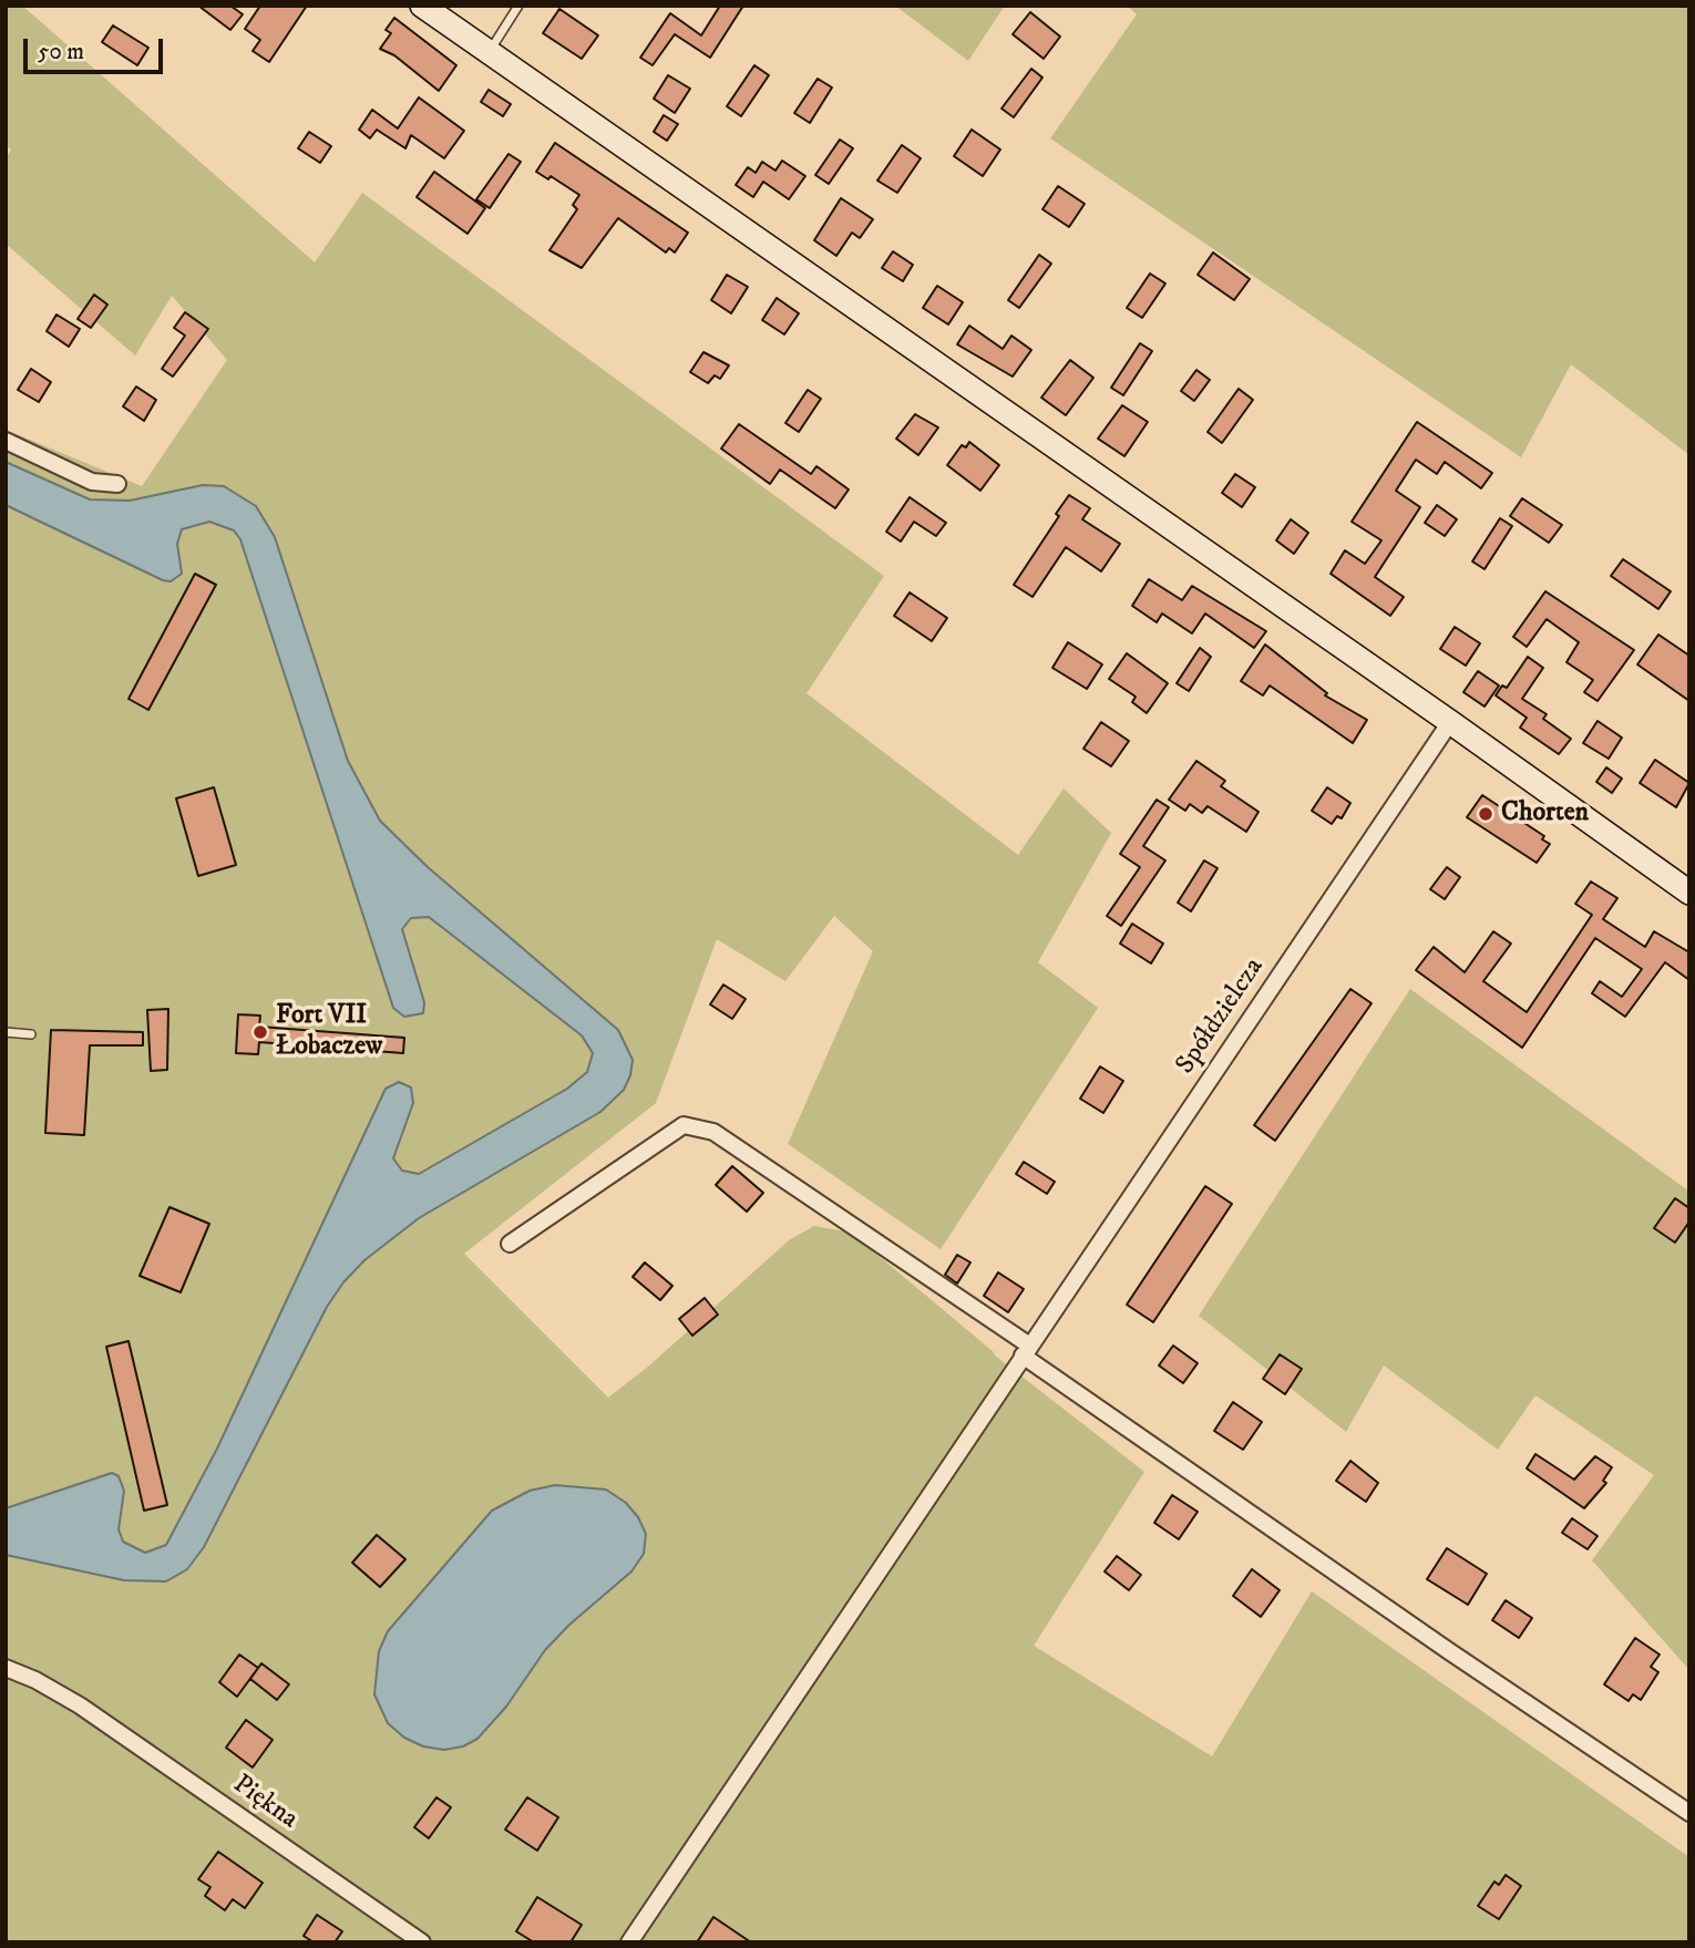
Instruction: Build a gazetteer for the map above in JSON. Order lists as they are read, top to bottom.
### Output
{
  "streets": {
    "street": ["Spółdzielcza", "Piękna"]
  },
  "places": ["Chorten", "Fort VII Łobaczew"],
  "scale_bar": "50 m"
}
